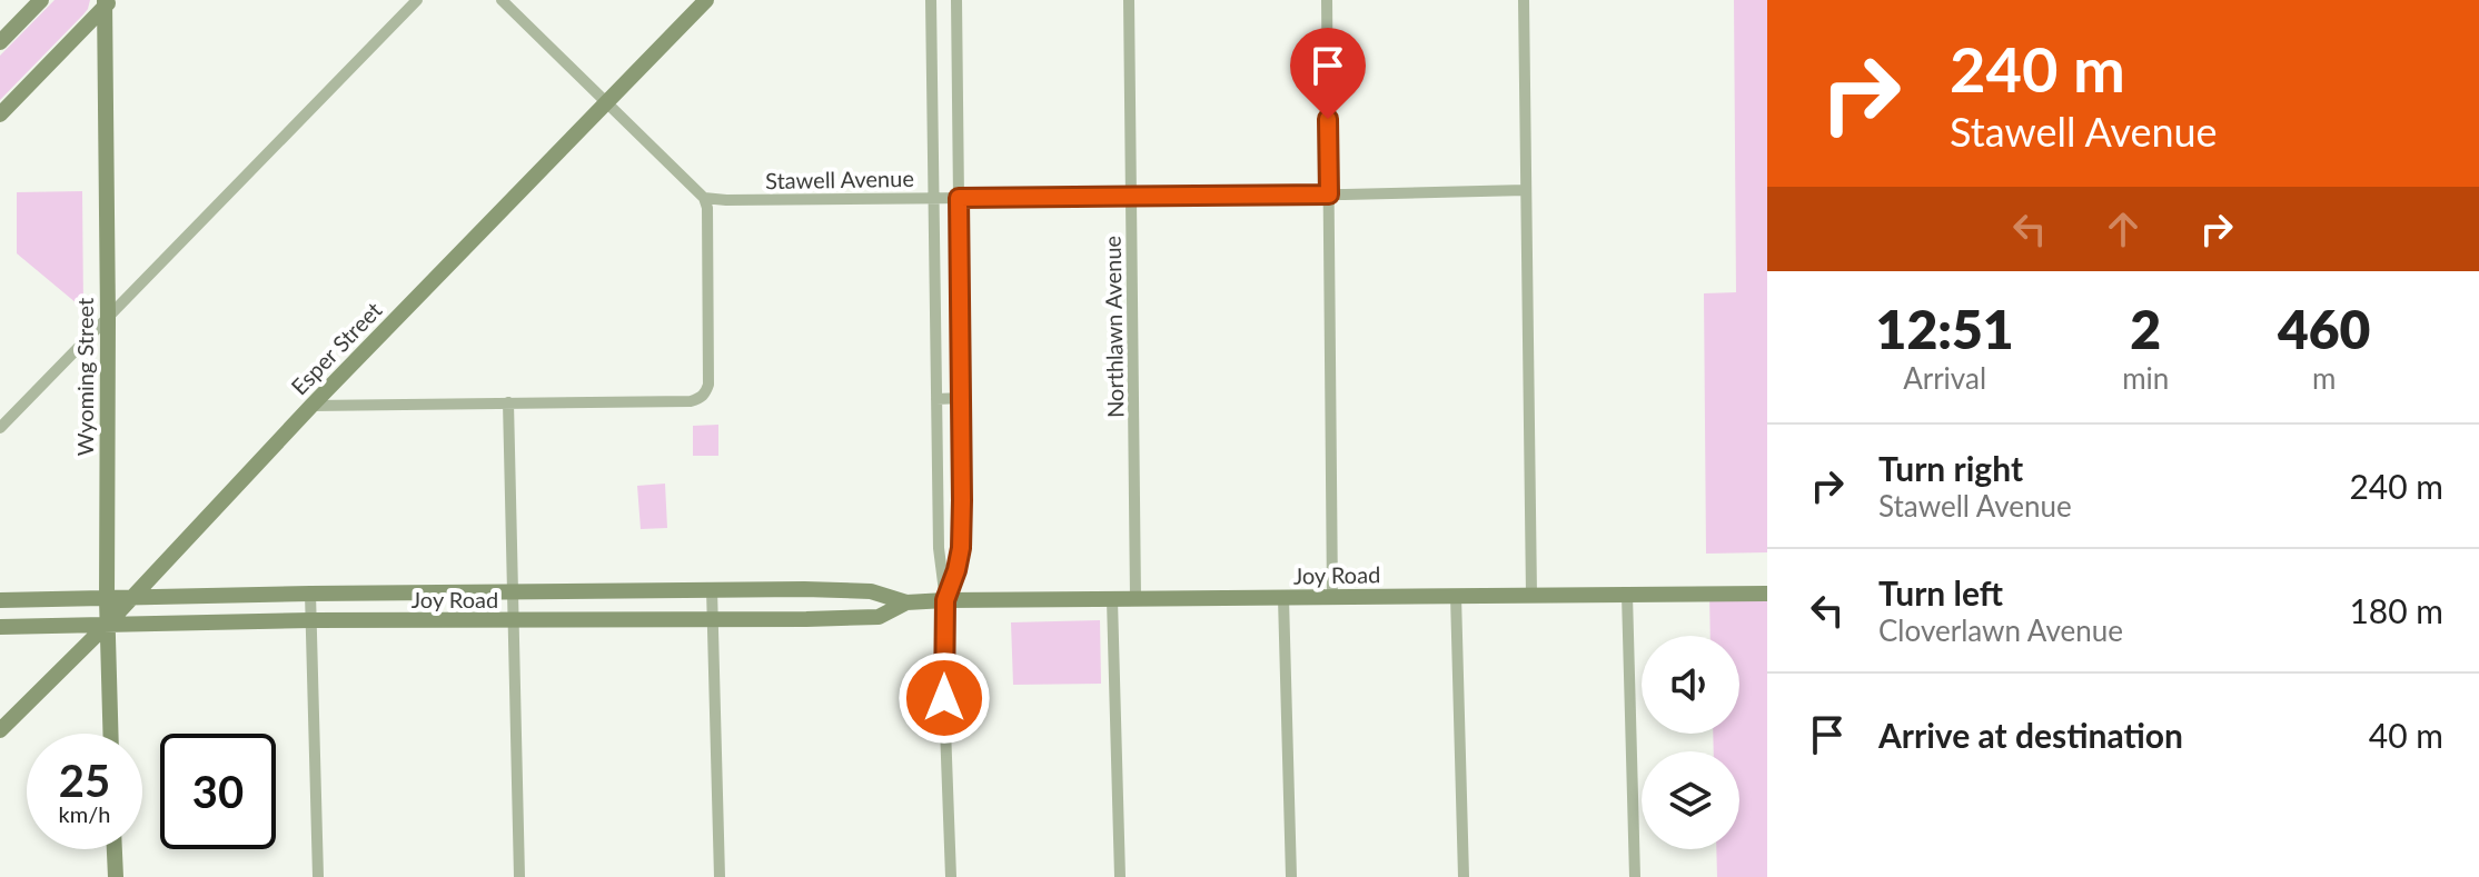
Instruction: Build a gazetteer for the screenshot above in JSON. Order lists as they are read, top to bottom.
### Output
{
  "streets": {
    "street": [
      "Stawell Avenue",
      "Northlawn Avenue",
      "Esper Street",
      "Wyoming Street",
      "Joy Road"
    ]
  },
  "crossings": [
    ["Stawell Avenue", "Northlawn Avenue"],
    ["Northlawn Avenue", "Joy Road"],
    ["Esper Street", "Wyoming Street"],
    ["Esper Street", "Joy Road"],
    ["Wyoming Street", "Joy Road"]
  ],
  "page": {
    "turn": ["240 m", "Stawell Avenue"],
    "eta": [
      "12:51",
      "Arrival",
      "2",
      "min",
      "460",
      "m"
    ],
    "list": [
      {
        "name": "Turn right",
        "note": "Stawell Avenue",
        "value": "240 m"
      },
      {
        "name": "Turn left",
        "note": "Cloverlawn Avenue",
        "value": "180 m"
      },
      {
        "name": "Arrive at destination",
        "value": "40 m"
      }
    ],
    "speed": "25 km/h",
    "limit": "30"
  }
}
